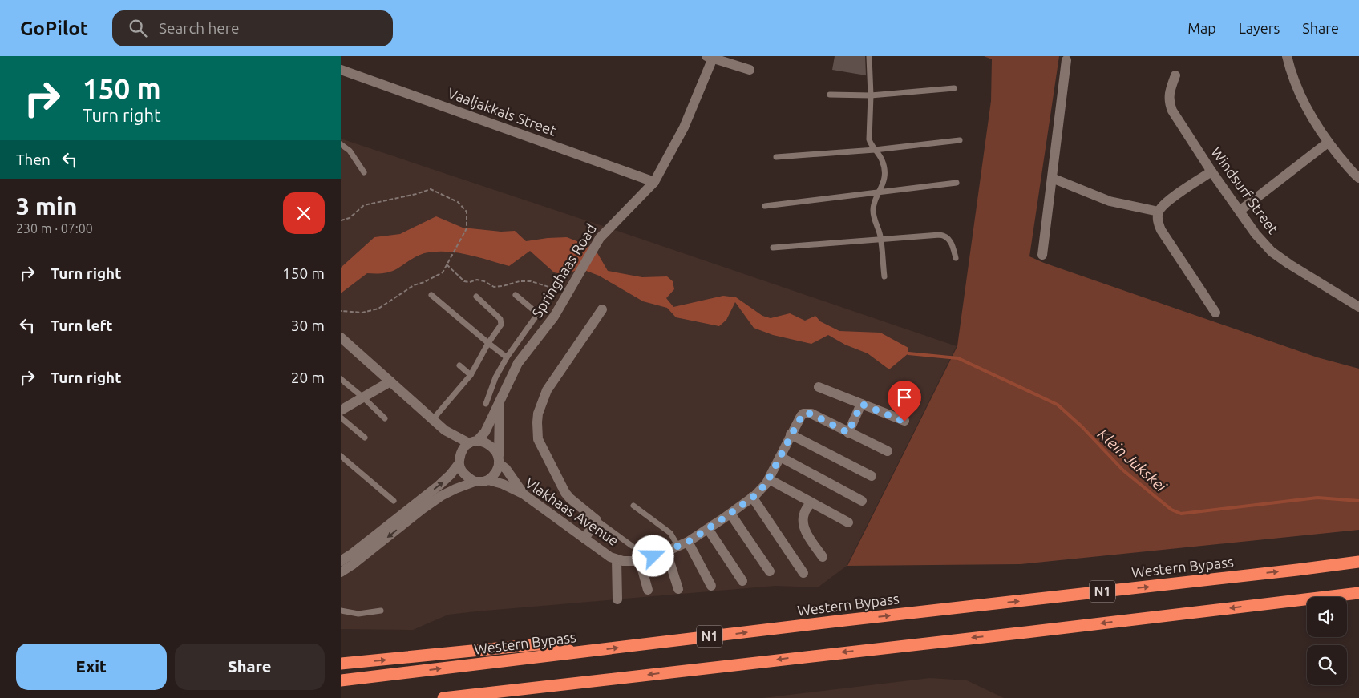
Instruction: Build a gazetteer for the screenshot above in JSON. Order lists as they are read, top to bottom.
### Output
{
  "streets": {
    "highway": ["Western Bypass", "N1"],
    "street": [
      "Vaaljakkals Street",
      "Windsurf Street",
      "Springhaas Road",
      "Vlakhaas Avenue"
    ]
  },
  "crossings": [
    ["Vaaljakkals Street", "Springhaas Road"],
    ["Springhaas Road", "Vlakhaas Avenue"]
  ],
  "water": ["Klein Jukskei"],
  "page": {
    "header": "GoPilot",
    "search": "Search here",
    "nav": ["Map", "Layers", "Share"],
    "turn": ["150 m", "Turn right"],
    "then": "Then",
    "heading": ["3 min", "230 m · 07:00"],
    "list": [
      {
        "name": "Turn right",
        "value": "150 m"
      },
      {
        "name": "Turn left",
        "value": "30 m"
      },
      {
        "name": "Turn right",
        "value": "20 m"
      }
    ],
    "buttons": ["Exit", "Share"]
  }
}
